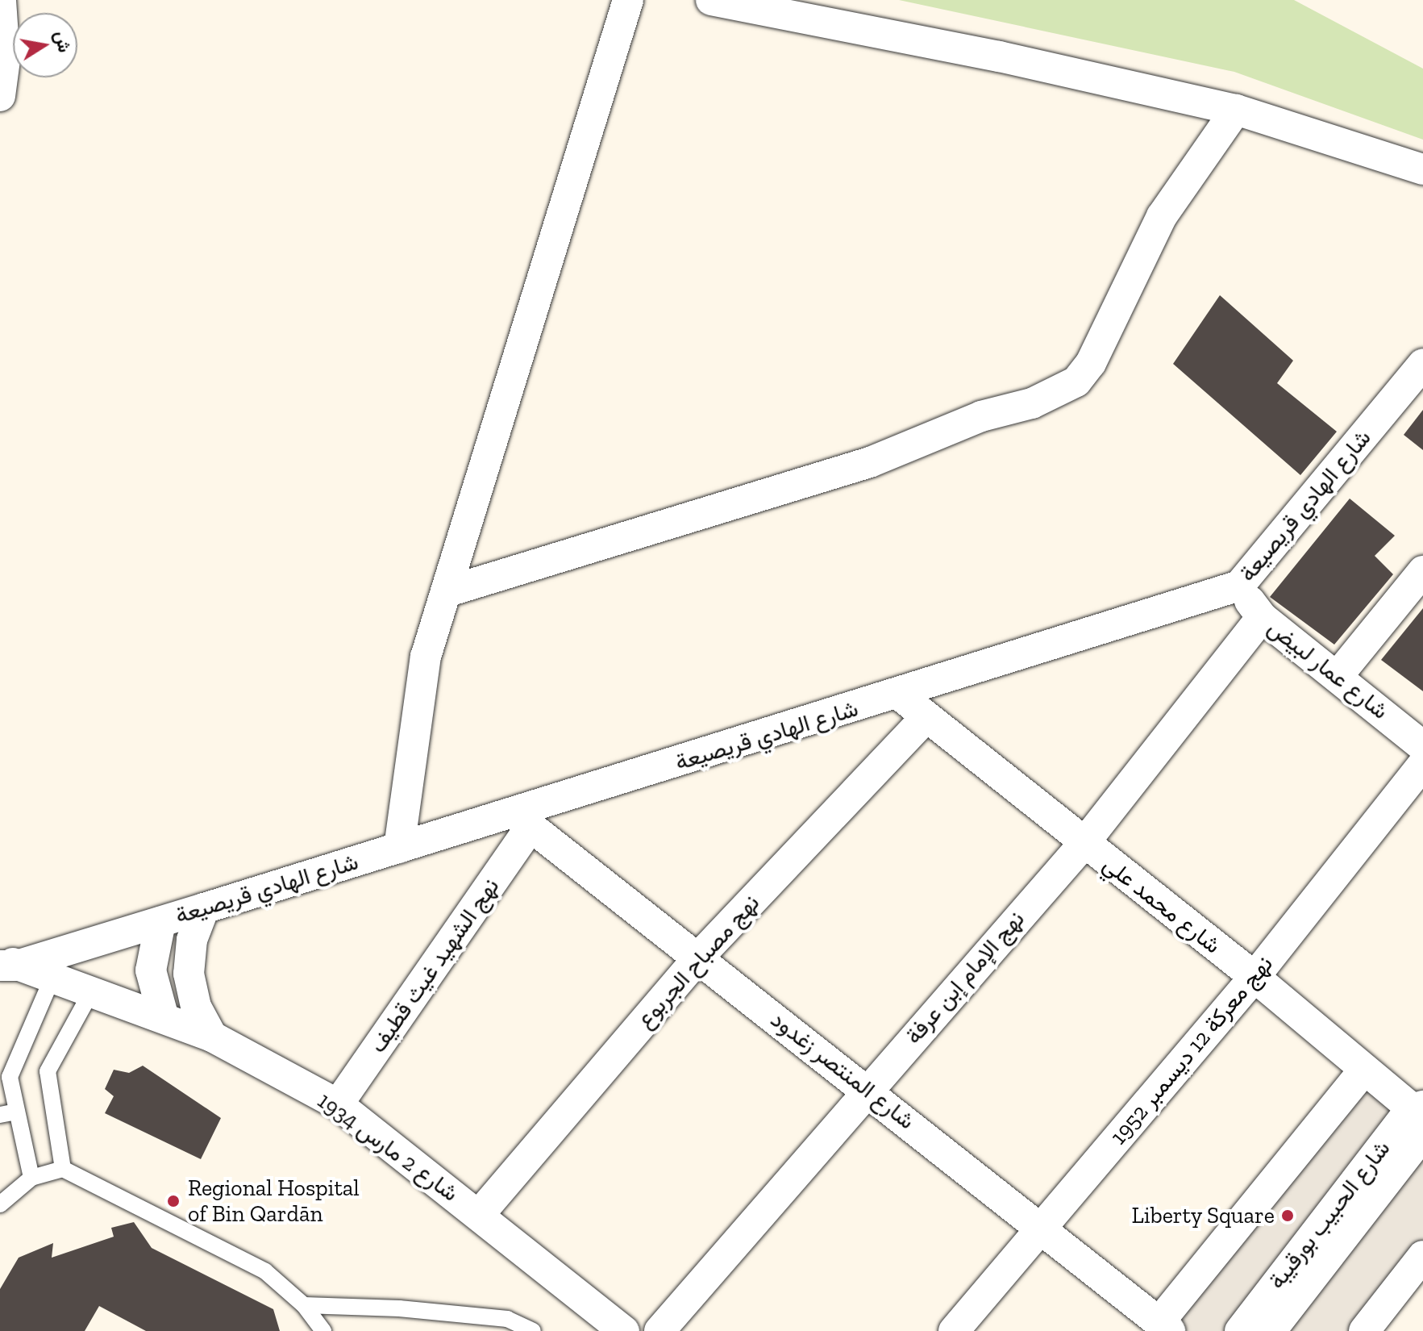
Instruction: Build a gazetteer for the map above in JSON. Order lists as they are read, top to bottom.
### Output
{
  "streets": {
    "street": [
      "شارع الهادي قريصيعة",
      "شارع عمار لبيض",
      "شارع محمد علي",
      "نهج مصباح الجربوع",
      "نهج الشهيد غيث قطيف",
      "نهج الإمام إبن عرفة",
      "نهج معركة 12 ديسمبر 1952",
      "شارع المنتصر زغدود",
      "شارع 2 مارس 1934",
      "شارع الحبيب بورقيبة"
    ]
  },
  "crossings": [
    ["شارع الهادي قريصيعة", "شارع عمار لبيض"],
    ["شارع الهادي قريصيعة", "شارع محمد علي"],
    ["شارع الهادي قريصيعة", "نهج الشهيد غيث قطيف"],
    ["شارع الهادي قريصيعة", "شارع المنتصر زغدود"],
    ["شارع الهادي قريصيعة", "شارع 2 مارس 1934"],
    ["شارع عمار لبيض", "نهج الإمام إبن عرفة"],
    ["شارع محمد علي", "نهج مصباح الجربوع"],
    ["شارع محمد علي", "نهج الإمام إبن عرفة"],
    ["شارع محمد علي", "نهج معركة 12 ديسمبر 1952"],
    ["شارع محمد علي", "شارع الحبيب بورقيبة"],
    ["نهج مصباح الجربوع", "شارع المنتصر زغدود"],
    ["نهج مصباح الجربوع", "شارع 2 مارس 1934"],
    ["نهج الشهيد غيث قطيف", "شارع المنتصر زغدود"],
    ["نهج الشهيد غيث قطيف", "شارع 2 مارس 1934"],
    ["نهج الإمام إبن عرفة", "شارع المنتصر زغدود"],
    ["نهج معركة 12 ديسمبر 1952", "شارع المنتصر زغدود"]
  ],
  "places": ["Regional Hospital of Bin Qardān", "Liberty Square"],
  "north": "right"
}
